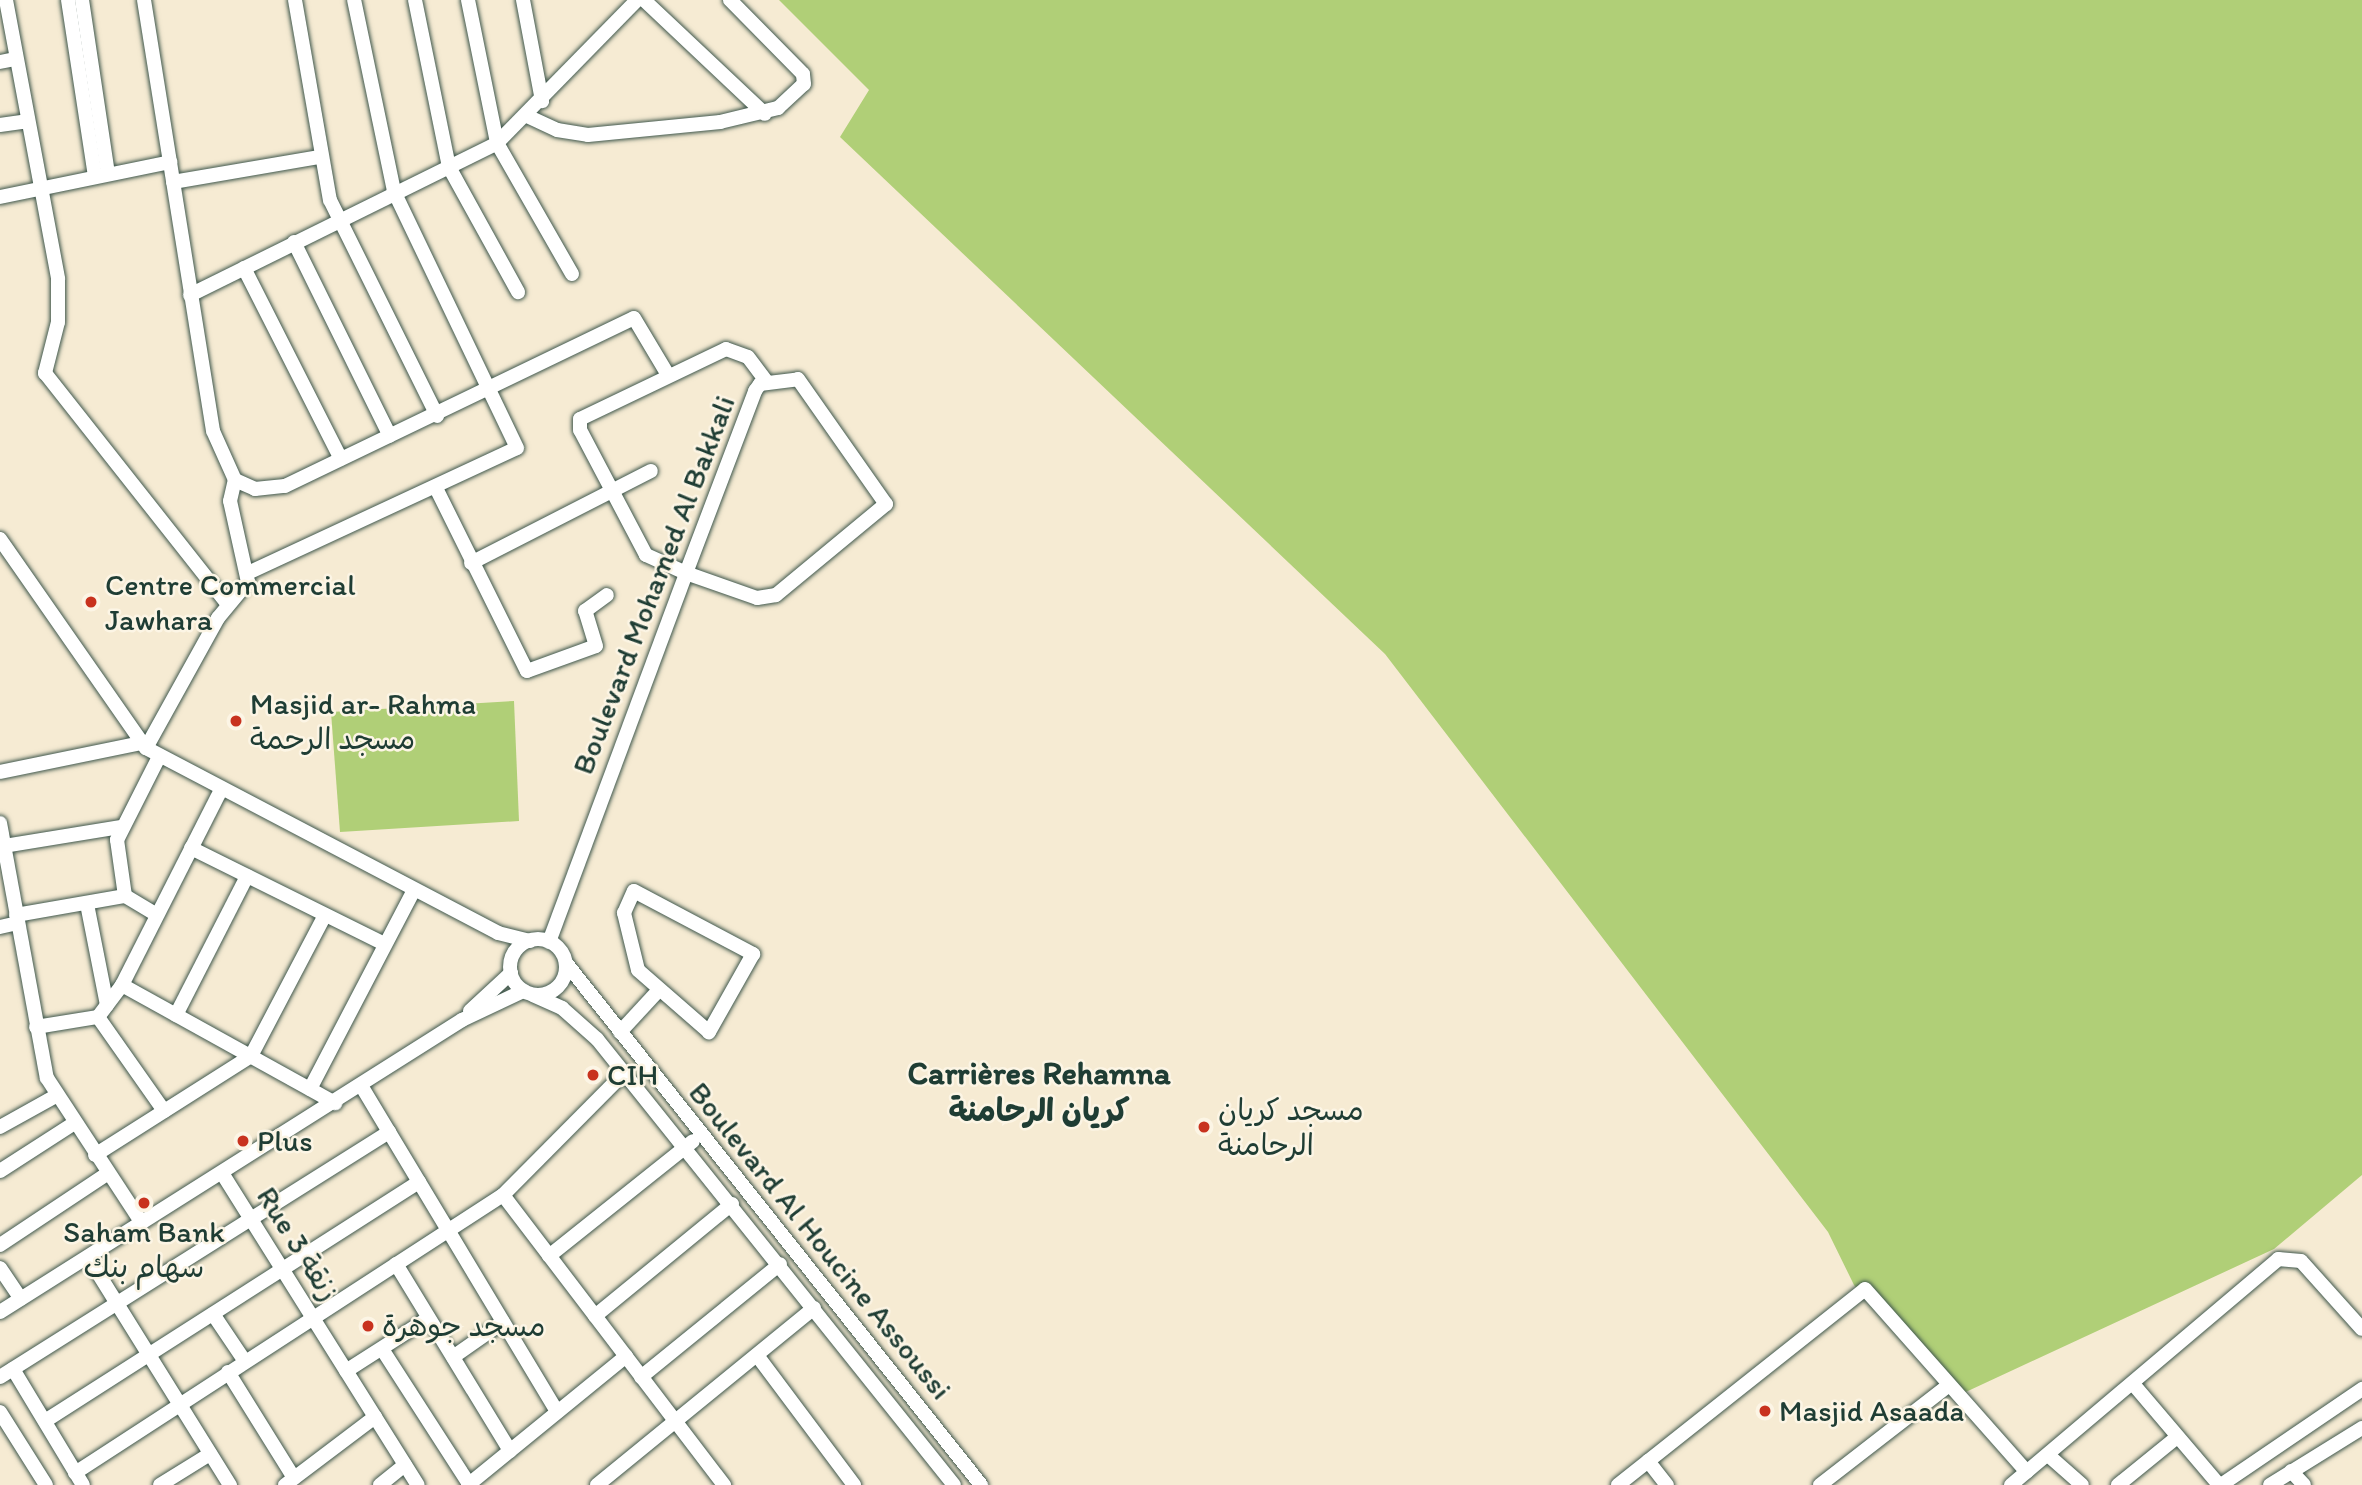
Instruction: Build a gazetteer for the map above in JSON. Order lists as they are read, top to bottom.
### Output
{
  "streets": {
    "street": ["Boulevard Mohamed Al Bakkali", "Boulevard Al Houcine Assoussi", "Rue 3 زنقة"]
  },
  "crossings": [
    ["Boulevard Mohamed Al Bakkali", "Boulevard Al Houcine Assoussi"]
  ],
  "districts": ["Carrières Rehamna كريان الرحامنة"],
  "places": [
    "Centre Commercial Jawhara",
    "Masjid ar- Rahma مسجد الرحمة",
    "CIH",
    "مسجد كريان الرحامنة",
    "Plus",
    "Saham Bank سهام بنك",
    "مسجد جوهرة",
    "Masjid Asaada"
  ]
}
